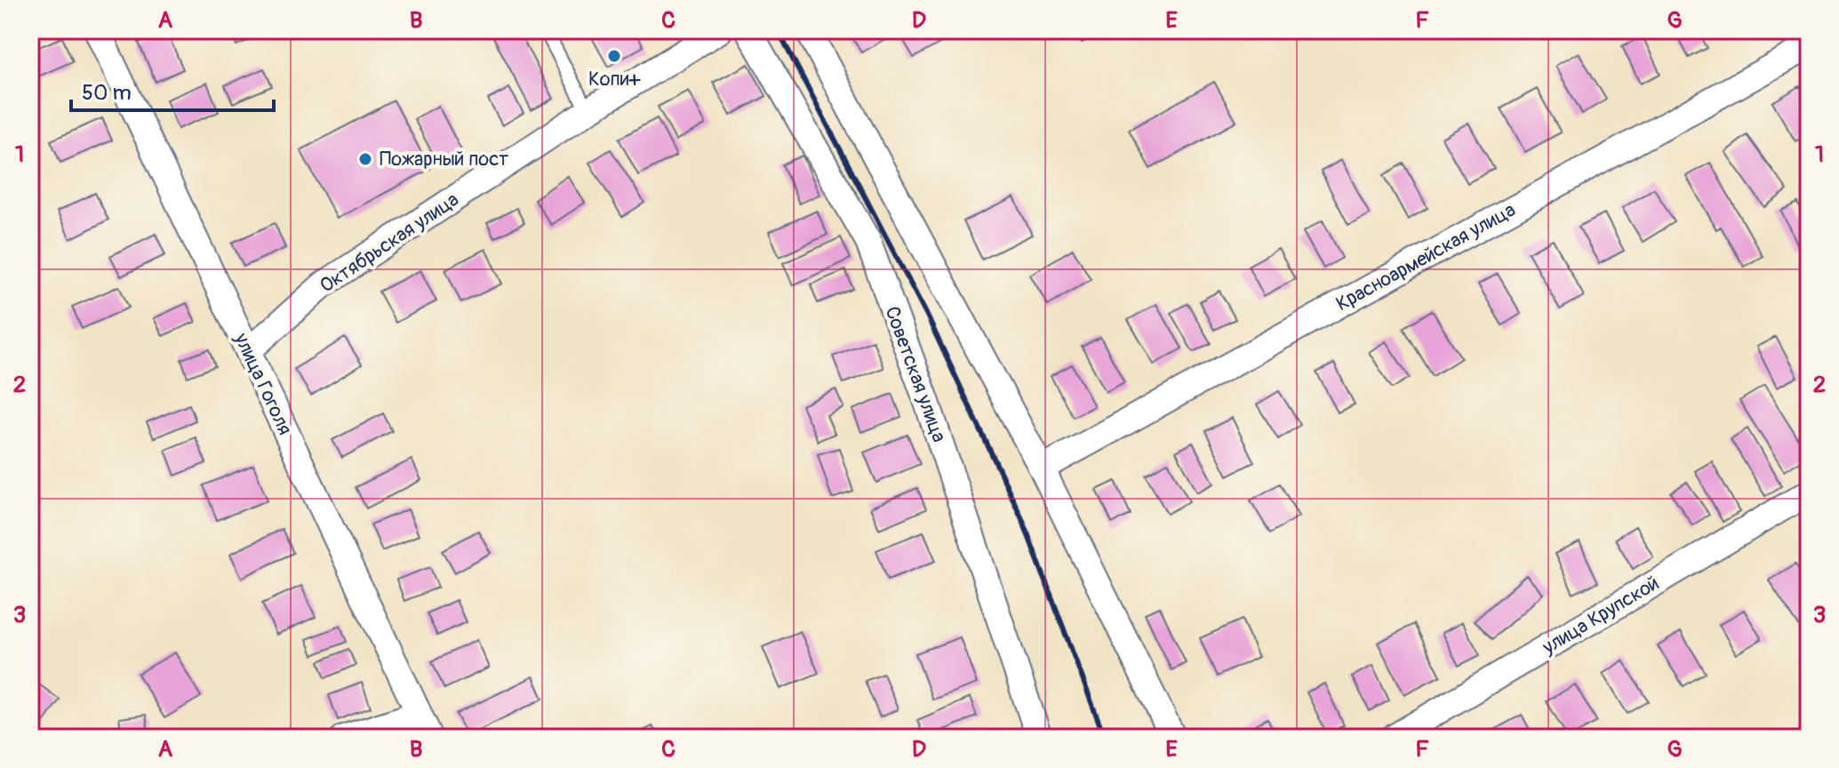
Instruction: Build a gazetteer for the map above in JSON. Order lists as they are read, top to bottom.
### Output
{
  "streets": {
    "street": [
      "Октябрьская улица",
      "Красноармейская улица",
      "Советская улица",
      "улица Гоголя",
      "улица Крупской"
    ]
  },
  "crossings": [
    ["Октябрьская улица", "улица Гоголя"]
  ],
  "places": ["Копи+", "Пожарный пост"],
  "scale_bar": "50 m",
  "grid": {
    "columns": [
      "A",
      "B",
      "C",
      "D",
      "E",
      "F",
      "G"
    ],
    "rows": ["1", "2", "3"]
  }
}
